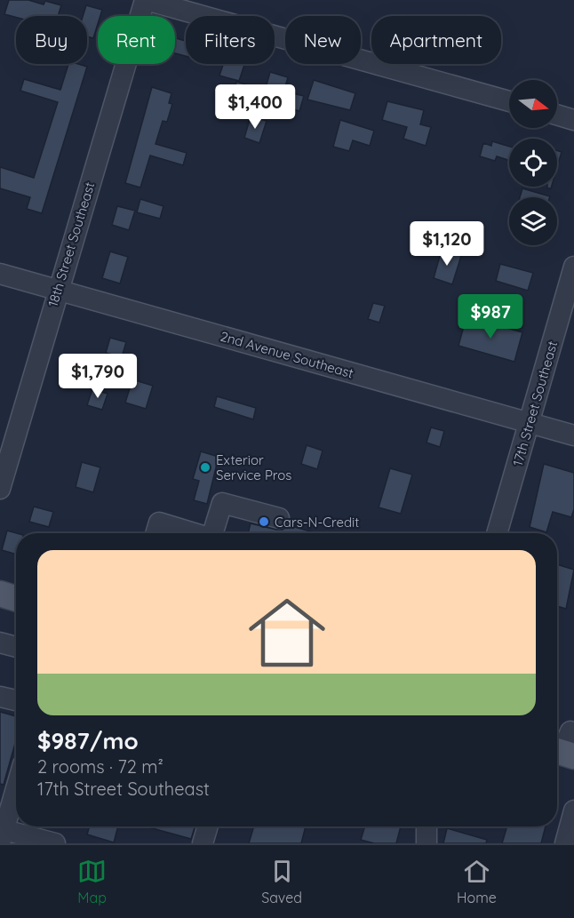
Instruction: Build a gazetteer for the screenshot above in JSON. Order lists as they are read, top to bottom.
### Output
{
  "streets": {
    "street": ["18th Street Southeast", "2nd Avenue Southeast", "17th Street Southeast"]
  },
  "crossings": [
    ["18th Street Southeast", "2nd Avenue Southeast"],
    ["2nd Avenue Southeast", "17th Street Southeast"]
  ],
  "places": ["Exterior Service Pros", "Cars-N-Credit"],
  "north": "right",
  "page": {
    "chip": [
      "Buy",
      "Rent",
      "Filters",
      "New",
      "Apartment"
    ],
    "price": [
      "$1,400",
      "$1,120",
      "$987",
      "$1,790"
    ],
    "list": [
      {
        "name": "$987/mo",
        "note": "2 rooms · 72 m² · 17th Street Southeast"
      }
    ],
    "tabs": ["Map", "Saved", "Home"]
  }
}
